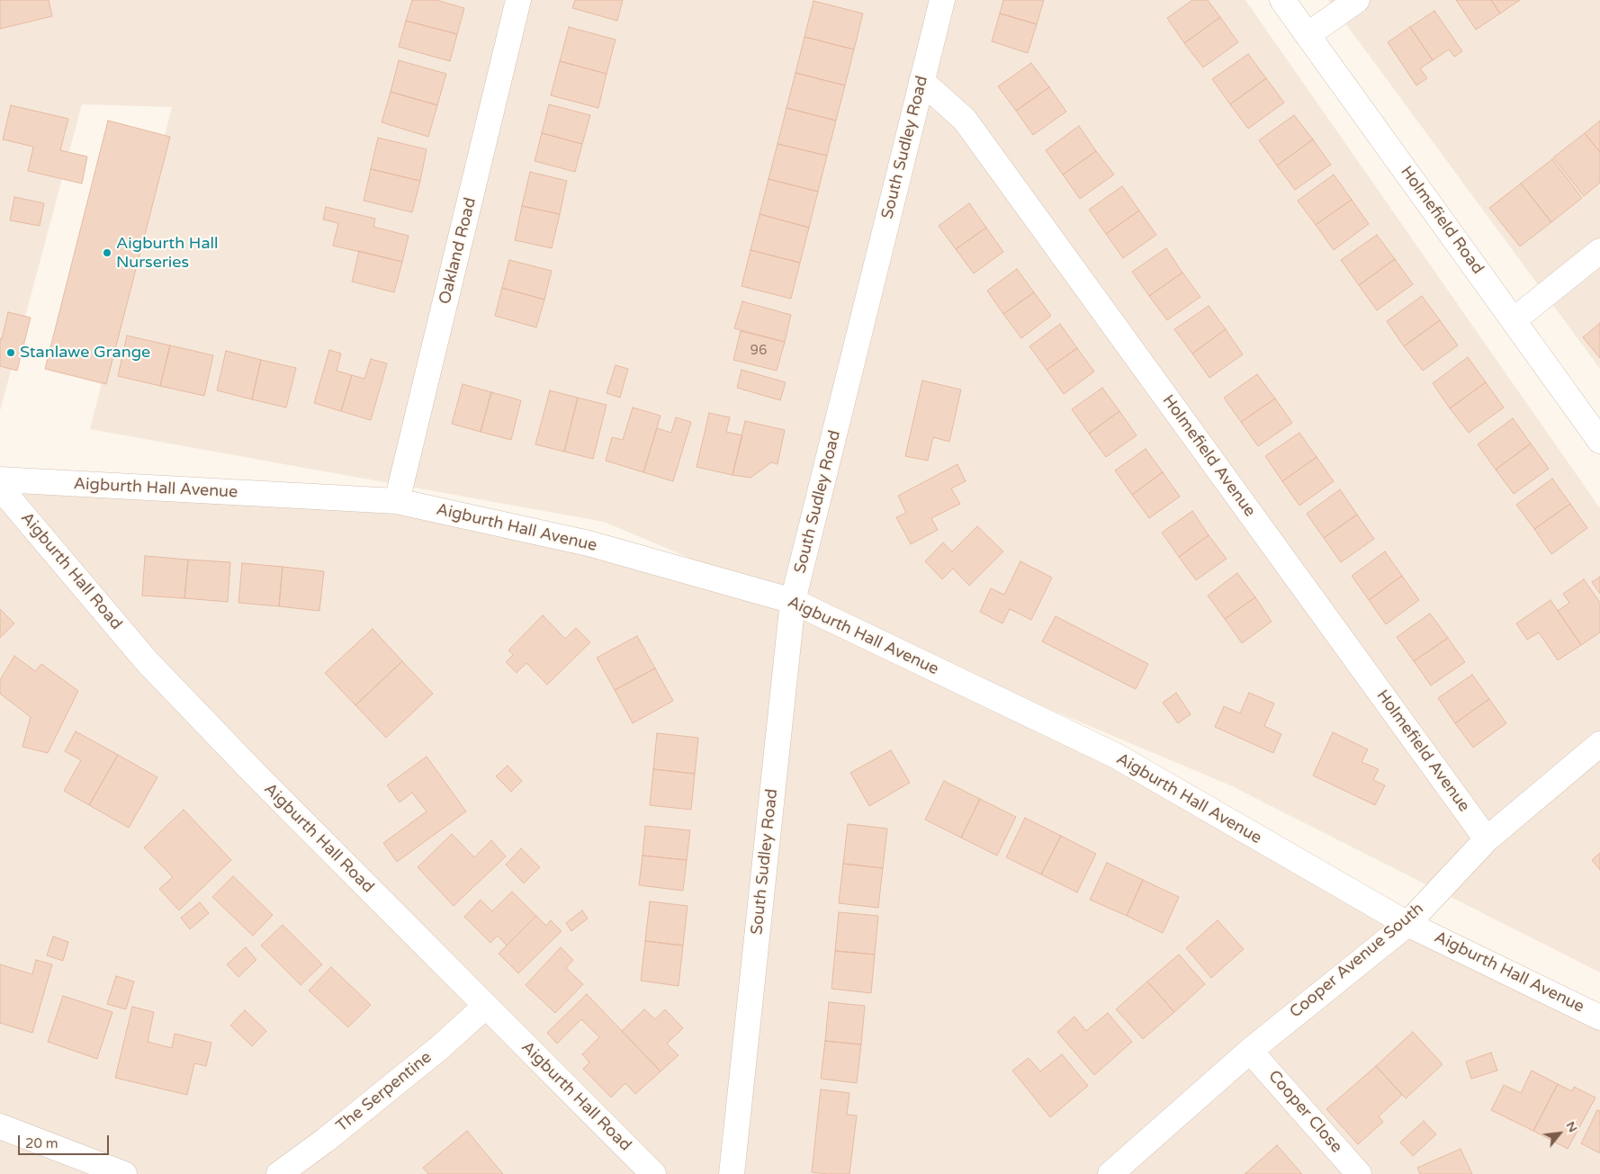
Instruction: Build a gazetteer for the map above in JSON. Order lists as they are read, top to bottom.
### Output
{
  "streets": {
    "street": [
      "South Sudley Road",
      "Holmefield Road",
      "Oakland Road",
      "Holmefield Avenue",
      "Aigburth Hall Avenue",
      "Aigburth Hall Road",
      "Cooper Avenue South",
      "The Serpentine",
      "Cooper Close"
    ]
  },
  "crossings": [
    ["South Sudley Road", "Holmefield Avenue"],
    ["South Sudley Road", "Aigburth Hall Avenue"],
    ["Oakland Road", "Aigburth Hall Avenue"],
    ["Holmefield Avenue", "Cooper Avenue South"],
    ["Aigburth Hall Avenue", "Cooper Avenue South"],
    ["Aigburth Hall Road", "The Serpentine"],
    ["Cooper Avenue South", "Cooper Close"]
  ],
  "places": ["Aigburth Hall Nurseries", "Stanlawe Grange"],
  "house_numbers": ["96"],
  "scale_bar": "20 m",
  "north": "top right"
}
